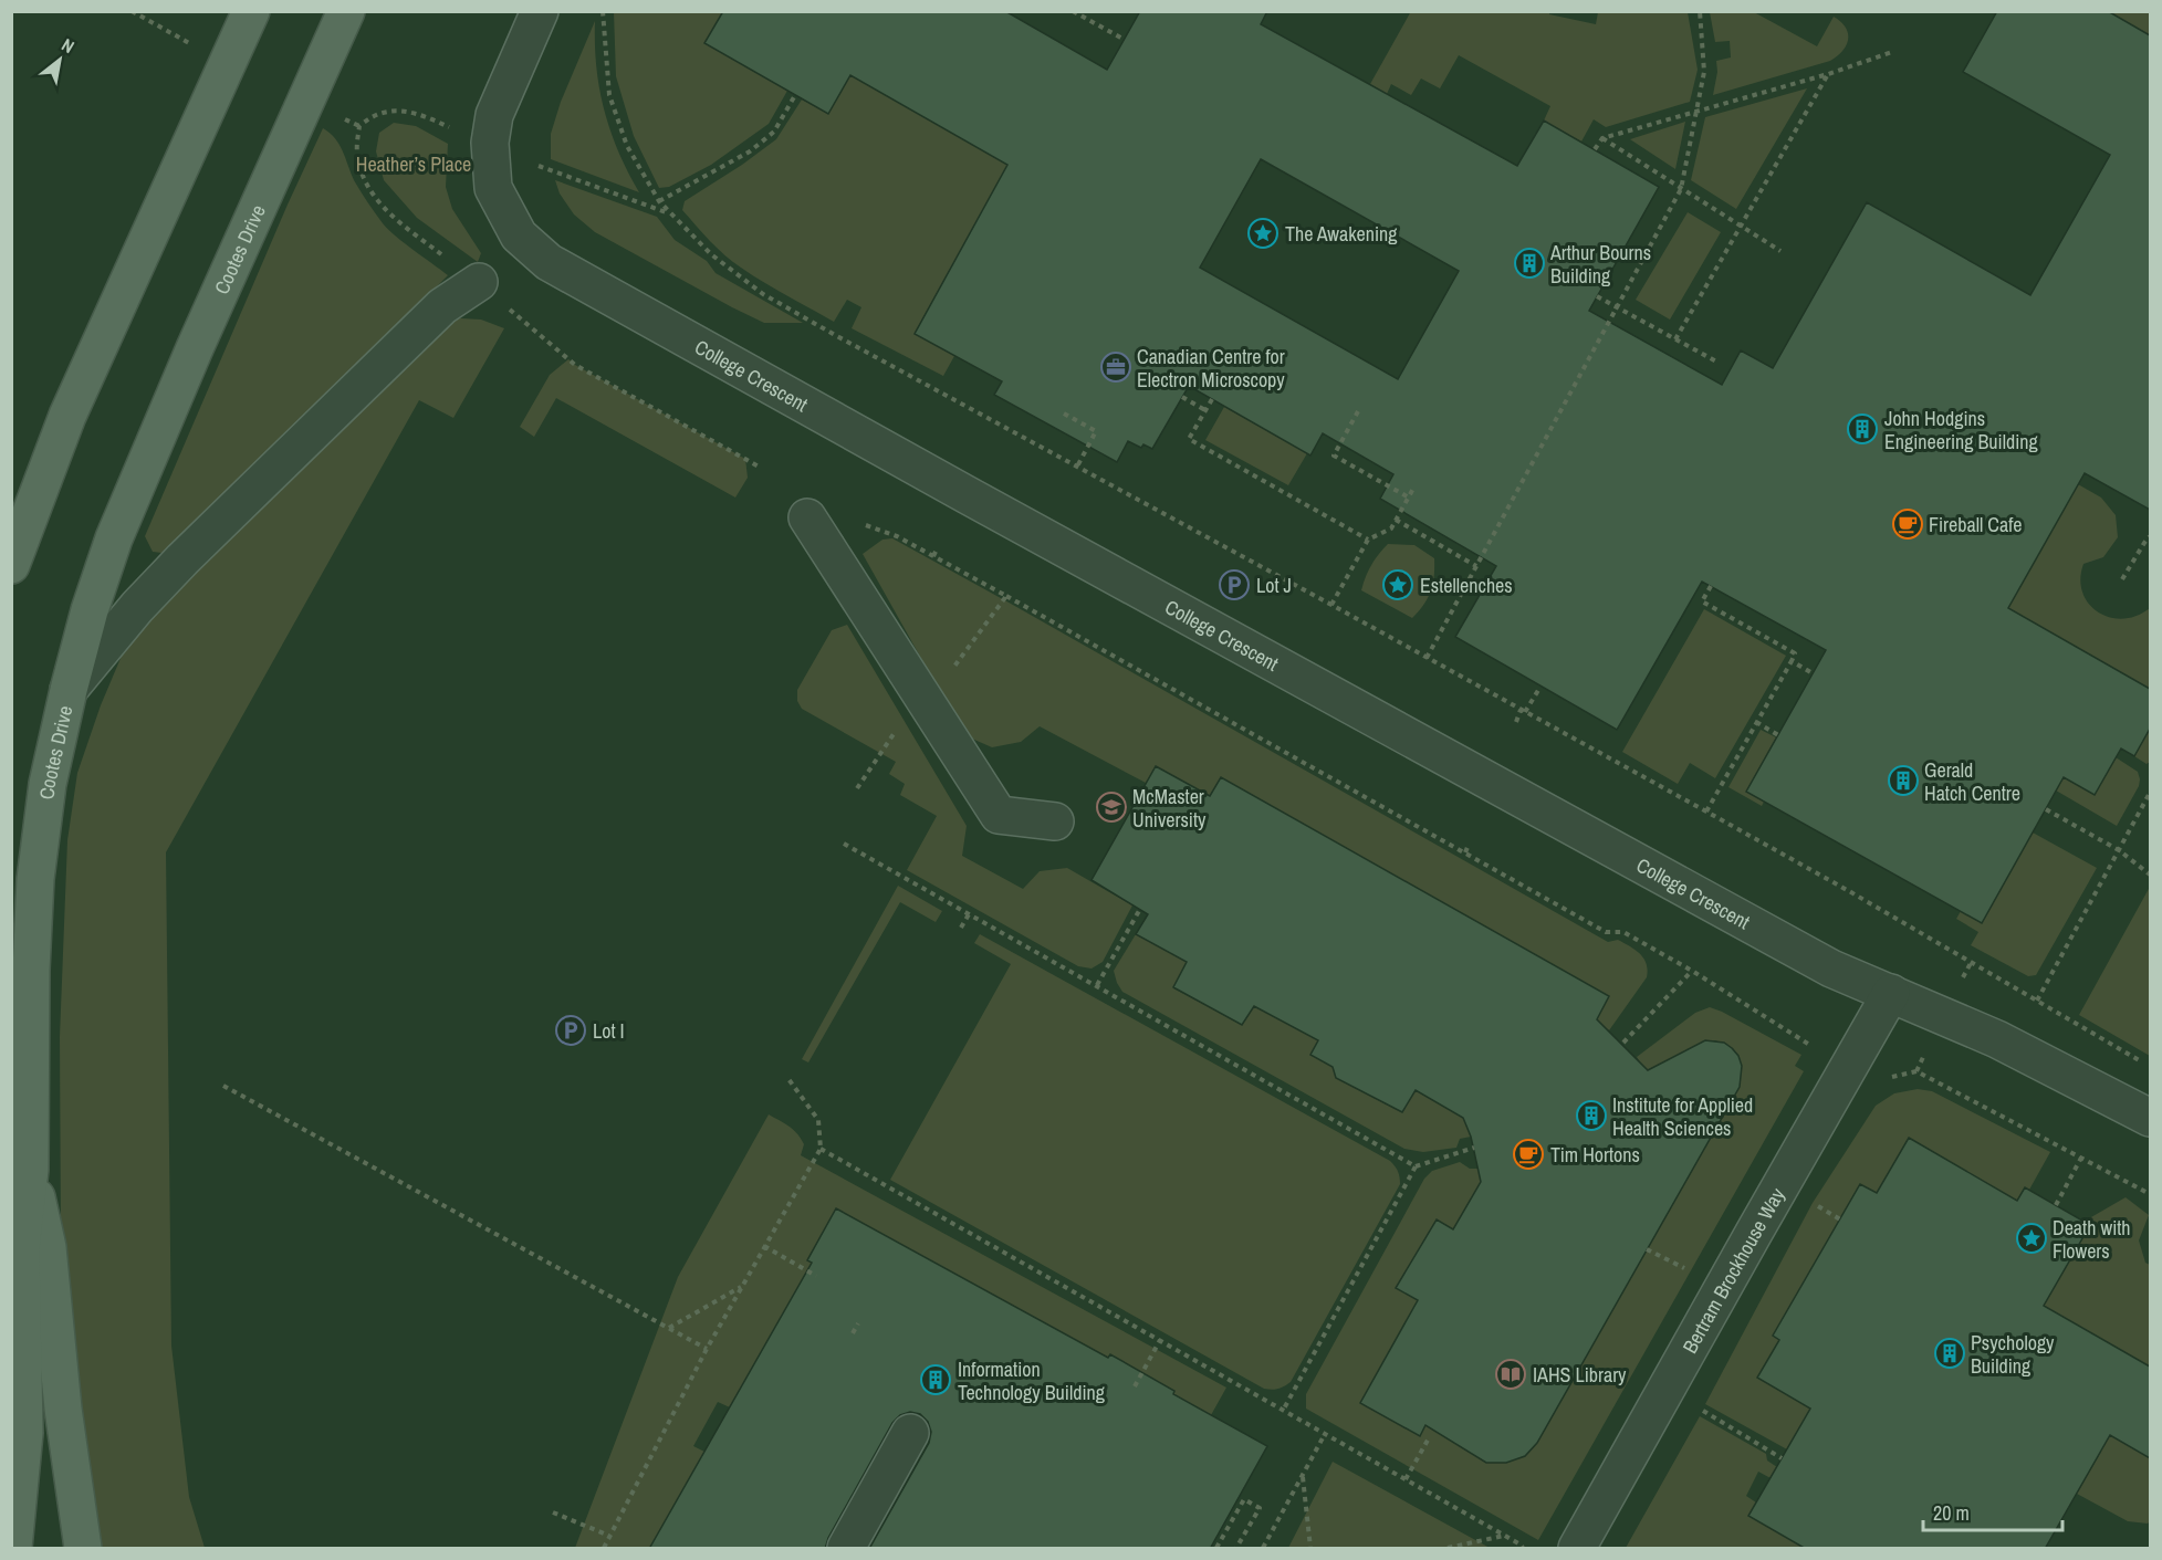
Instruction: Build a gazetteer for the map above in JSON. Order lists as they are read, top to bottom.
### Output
{
  "streets": {
    "main road": ["Cootes Drive"],
    "lane": ["College Crescent", "Bertram Brockhouse Way"]
  },
  "crossings": [
    ["College Crescent", "Bertram Brockhouse Way"]
  ],
  "parks": ["Heather’s Place"],
  "places": {
    "place": ["The Awakening", "Estellenches", "Death with Flowers"],
    "building": [
      "Arthur Bourns Building",
      "John Hodgins Engineering Building",
      "Gerald Hatch Centre",
      "Institute for Applied Health Sciences",
      "Psychology Building",
      "Information Technology Building"
    ],
    "office": ["Canadian Centre for Electron Microscopy"],
    "cafe": ["Fireball Cafe", "Tim Hortons"],
    "parking": ["Lot J", "Lot I"],
    "school or university": ["McMaster University"],
    "library": ["IAHS Library"]
  },
  "scale_bar": "20 m",
  "north": "top right"
}
